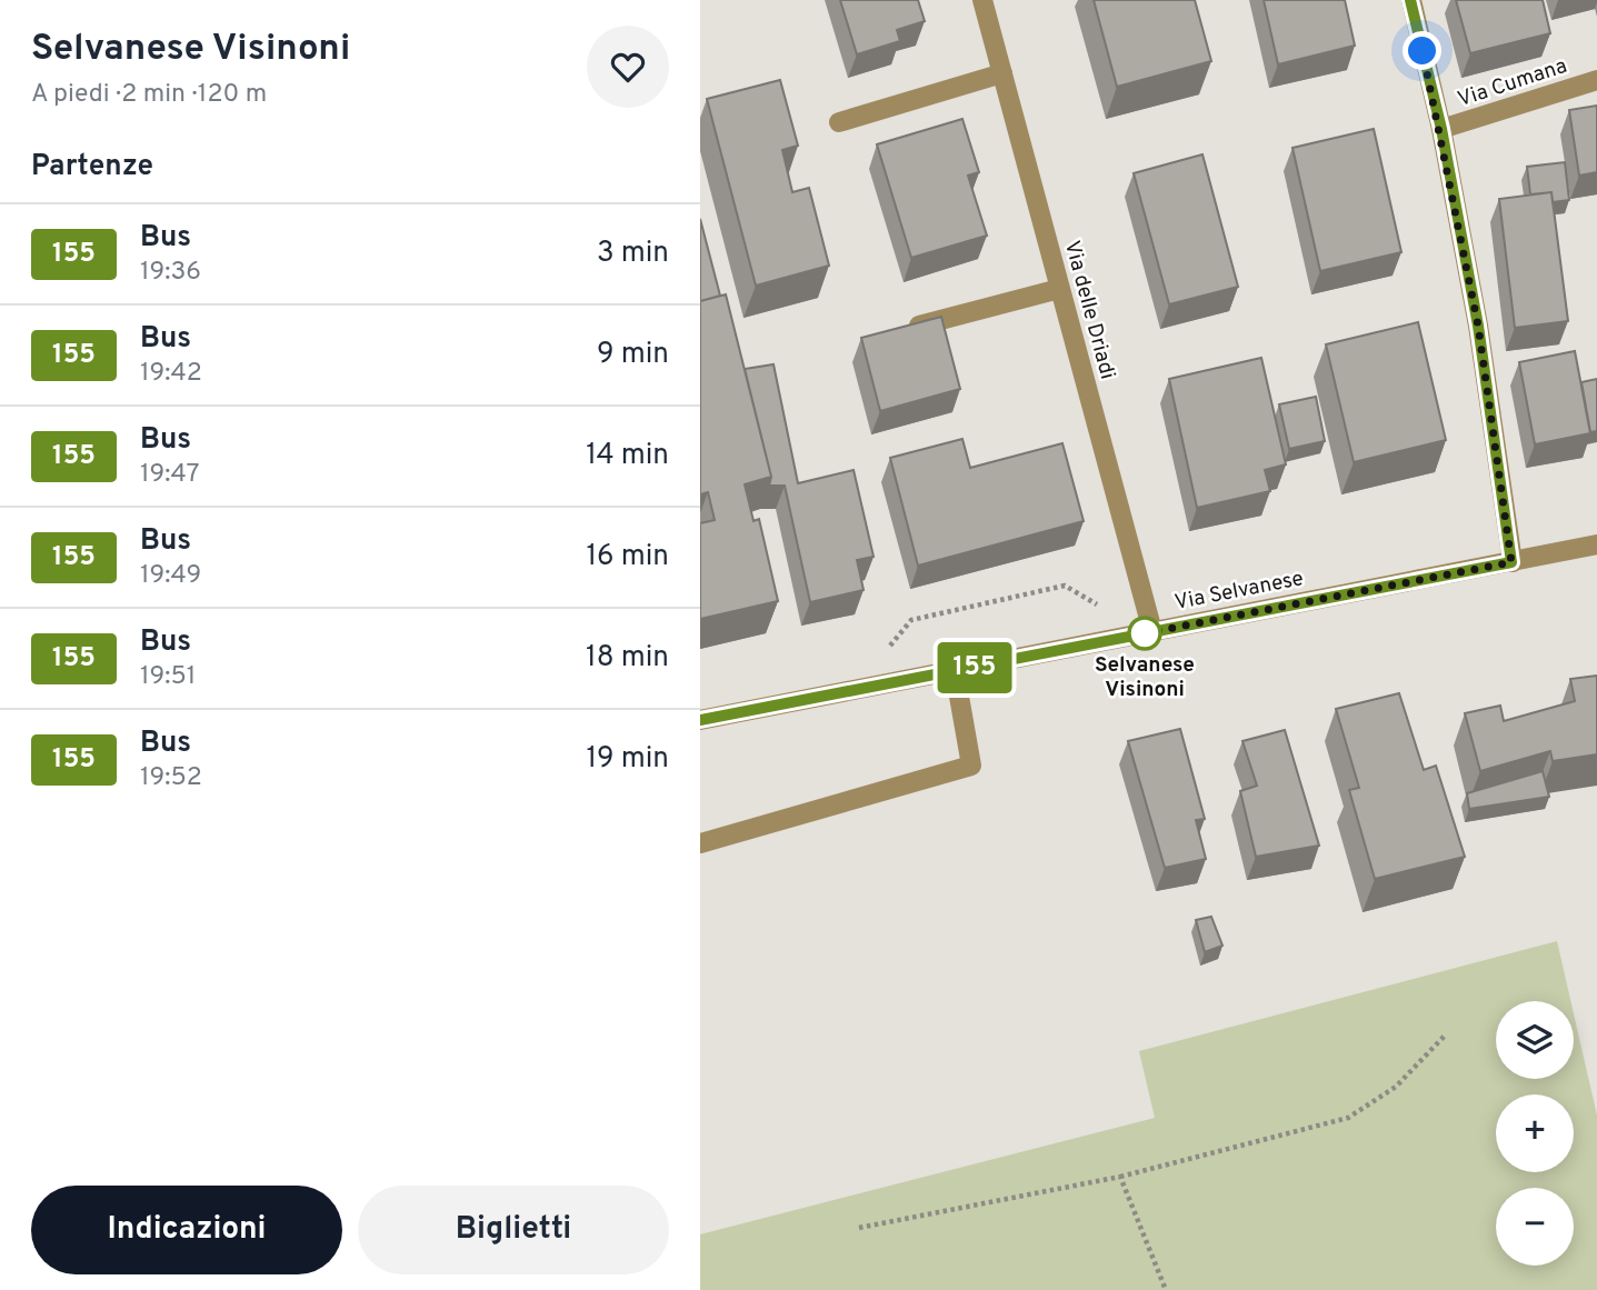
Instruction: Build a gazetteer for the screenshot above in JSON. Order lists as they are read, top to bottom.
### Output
{
  "streets": {
    "street": ["Via Cumana", "Via delle Driadi", "Via Selvanese"]
  },
  "crossings": [
    ["Via delle Driadi", "Via Selvanese"]
  ],
  "places": ["Selvanese Visinoni"],
  "lines": ["bus line 155"],
  "page": {
    "heading": [
      ["Selvanese Visinoni", "A piedi · 2 min · 120 m"],
      "Partenze"
    ],
    "on_map": "155",
    "list": [
      {
        "mark": "155",
        "name": "Bus",
        "note": "19:36",
        "value": "3 min"
      },
      {
        "mark": "155",
        "name": "Bus",
        "note": "19:42",
        "value": "9 min"
      },
      {
        "mark": "155",
        "name": "Bus",
        "note": "19:47",
        "value": "14 min"
      },
      {
        "mark": "155",
        "name": "Bus",
        "note": "19:49",
        "value": "16 min"
      },
      {
        "mark": "155",
        "name": "Bus",
        "note": "19:51",
        "value": "18 min"
      },
      {
        "mark": "155",
        "name": "Bus",
        "note": "19:52",
        "value": "19 min"
      }
    ],
    "map_buttons": ["+", "−"],
    "buttons": ["Indicazioni", "Biglietti"]
  }
}
